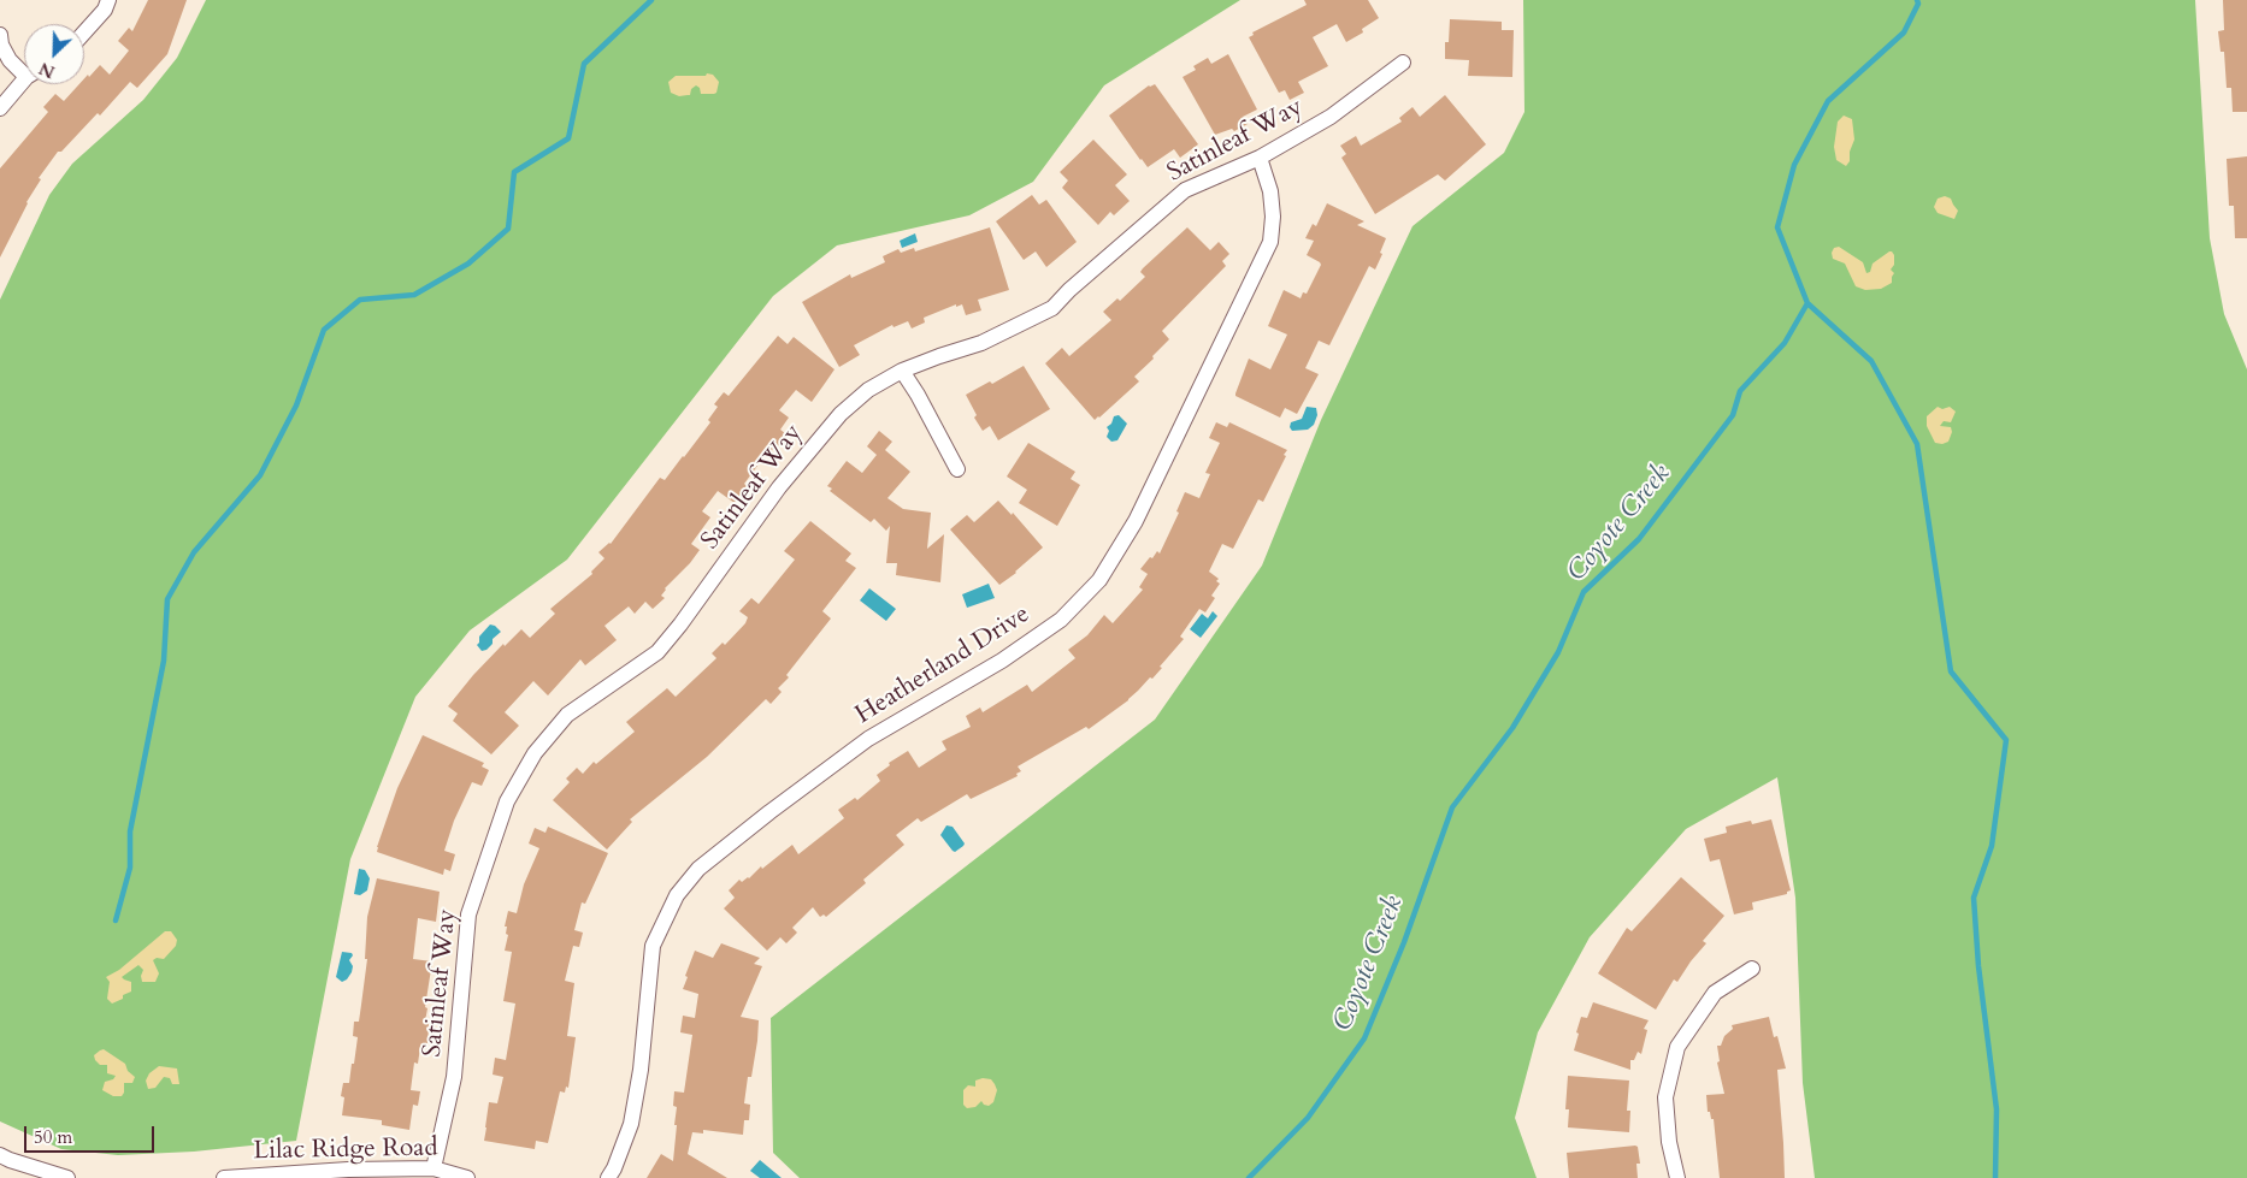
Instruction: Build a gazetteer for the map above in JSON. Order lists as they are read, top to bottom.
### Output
{
  "streets": {
    "street": ["Satinleaf Way", "Heatherland Drive", "Lilac Ridge Road"]
  },
  "crossings": [
    ["Satinleaf Way", "Heatherland Drive"],
    ["Satinleaf Way", "Lilac Ridge Road"]
  ],
  "water": ["Coyote Creek"],
  "scale_bar": "50 m",
  "north": "bottom left"
}
